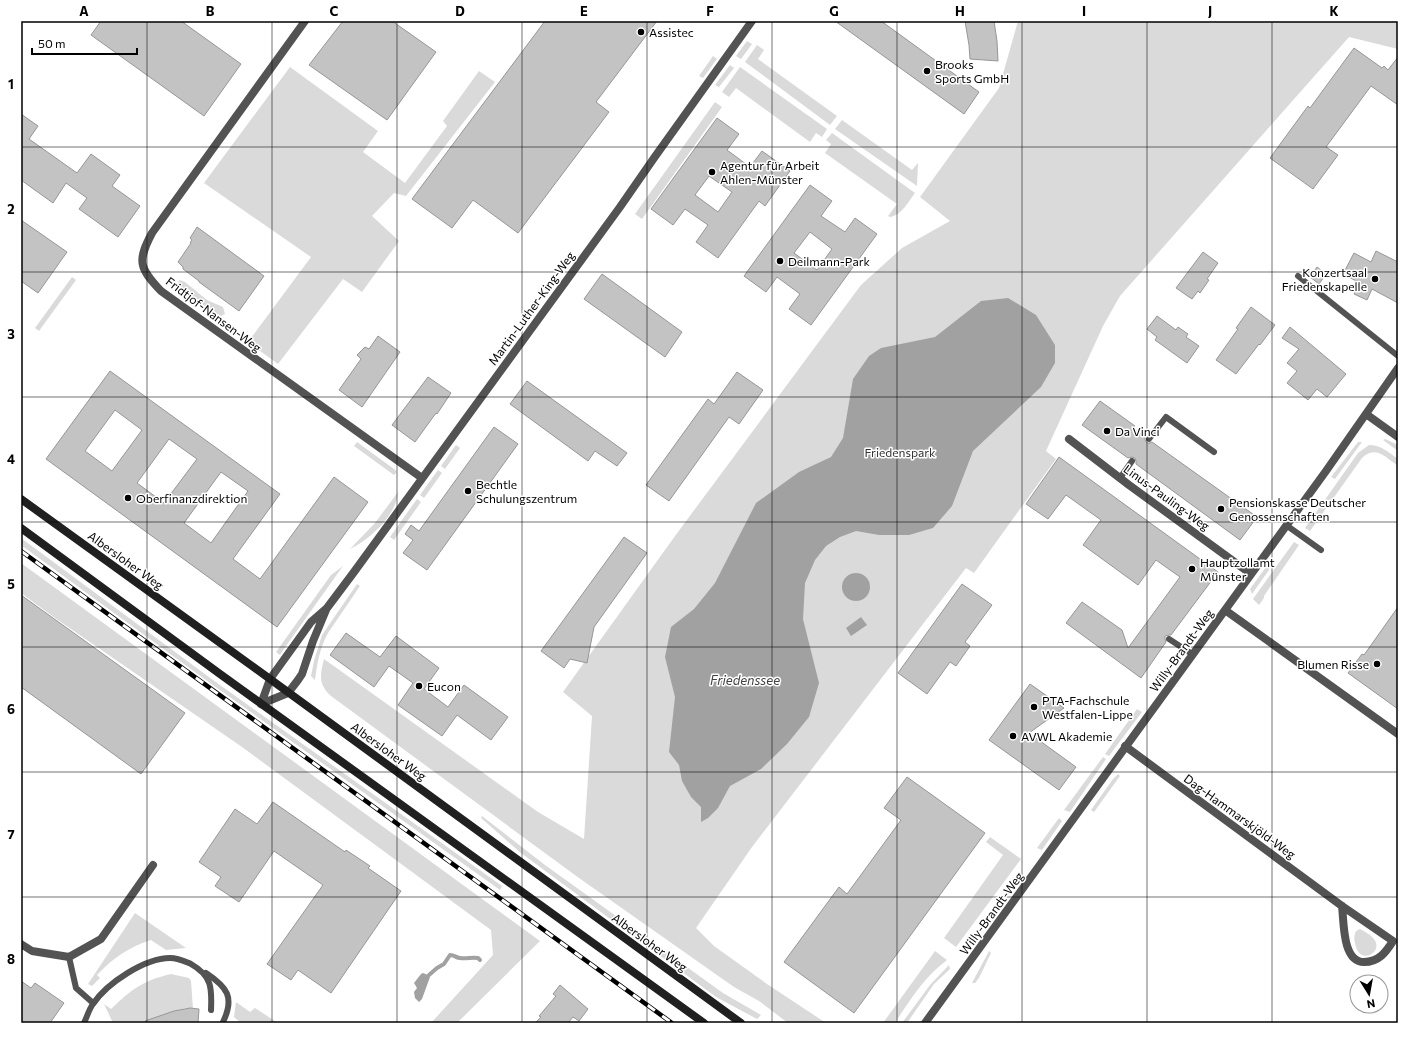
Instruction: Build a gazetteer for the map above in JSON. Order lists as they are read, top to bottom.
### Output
{
  "streets": {
    "main road": ["Albersloher Weg"],
    "street": [
      "Martin-Luther-King-Weg",
      "Fridtjof-Nansen-Weg",
      "Linus-Pauling-Weg",
      "Willy-Brandt-Weg",
      "Dag-Hammarskjöld-Weg"
    ]
  },
  "crossings": [
    ["Martin-Luther-King-Weg", "Fridtjof-Nansen-Weg"],
    ["Martin-Luther-King-Weg", "Albersloher Weg"],
    ["Linus-Pauling-Weg", "Willy-Brandt-Weg"],
    ["Willy-Brandt-Weg", "Dag-Hammarskjöld-Weg"]
  ],
  "water": ["Friedenssee"],
  "parks": ["Friedenspark"],
  "places": [
    "Assistec",
    "Brooks Sports GmbH",
    "Agentur für Arbeit Ahlen-Münster",
    "Deilmann-Park",
    "Konzertsaal Friedenskapelle",
    "Da Vinci",
    "Bechtle Schulungszentrum",
    "Oberfinanzdirektion",
    "Pensionskasse Deutscher Genossenschaften",
    "Hauptzollamt Münster",
    "Blumen Risse",
    "Eucon",
    "PTA-Fachschule Westfalen-Lippe",
    "AVWL Akademie"
  ],
  "scale_bar": "50 m",
  "north": "bottom",
  "grid": {
    "columns": [
      "A",
      "B",
      "C",
      "D",
      "E",
      "F",
      "G",
      "H",
      "I",
      "J",
      "K"
    ],
    "rows": [
      "1",
      "2",
      "3",
      "4",
      "5",
      "6",
      "7",
      "8"
    ]
  }
}
